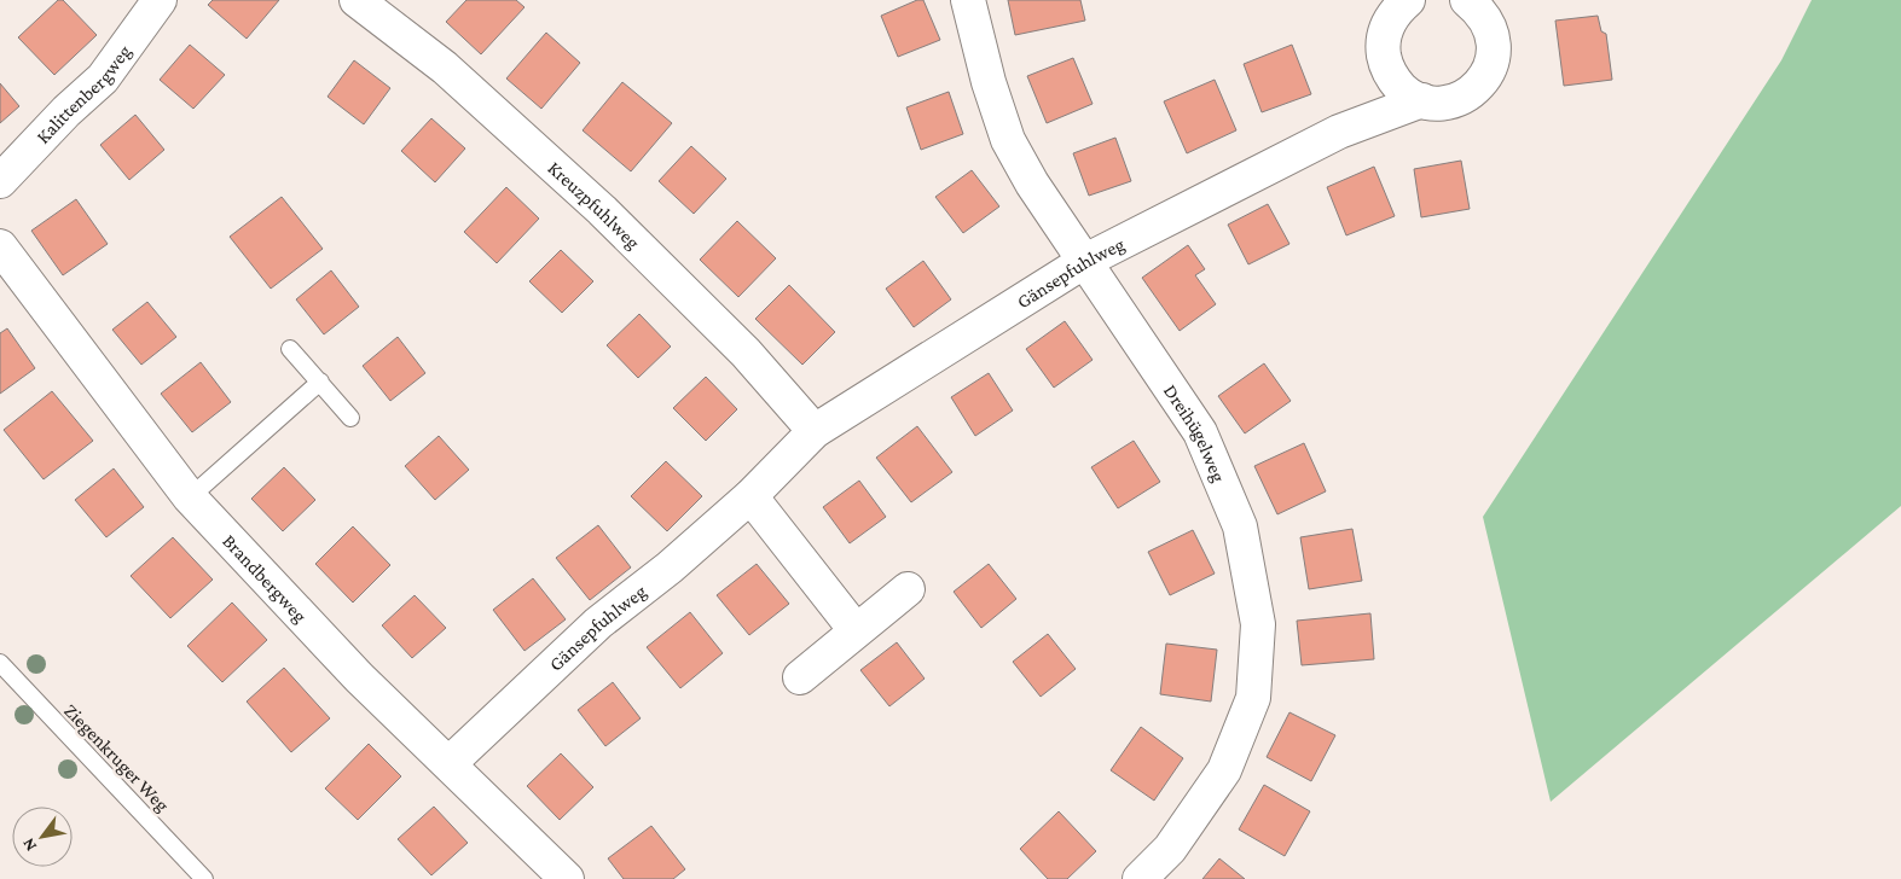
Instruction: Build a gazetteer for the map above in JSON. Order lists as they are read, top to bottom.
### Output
{
  "streets": {
    "street": [
      "Kalittenbergweg",
      "Kreuzpfuhlweg",
      "Gänsepfuhlweg",
      "Dreihügelweg",
      "Brandbergweg"
    ],
    "lane": ["Ziegenkruger Weg"]
  },
  "crossings": [
    ["Kreuzpfuhlweg", "Gänsepfuhlweg"],
    ["Gänsepfuhlweg", "Dreihügelweg"],
    ["Gänsepfuhlweg", "Brandbergweg"]
  ],
  "north": "bottom left"
}
